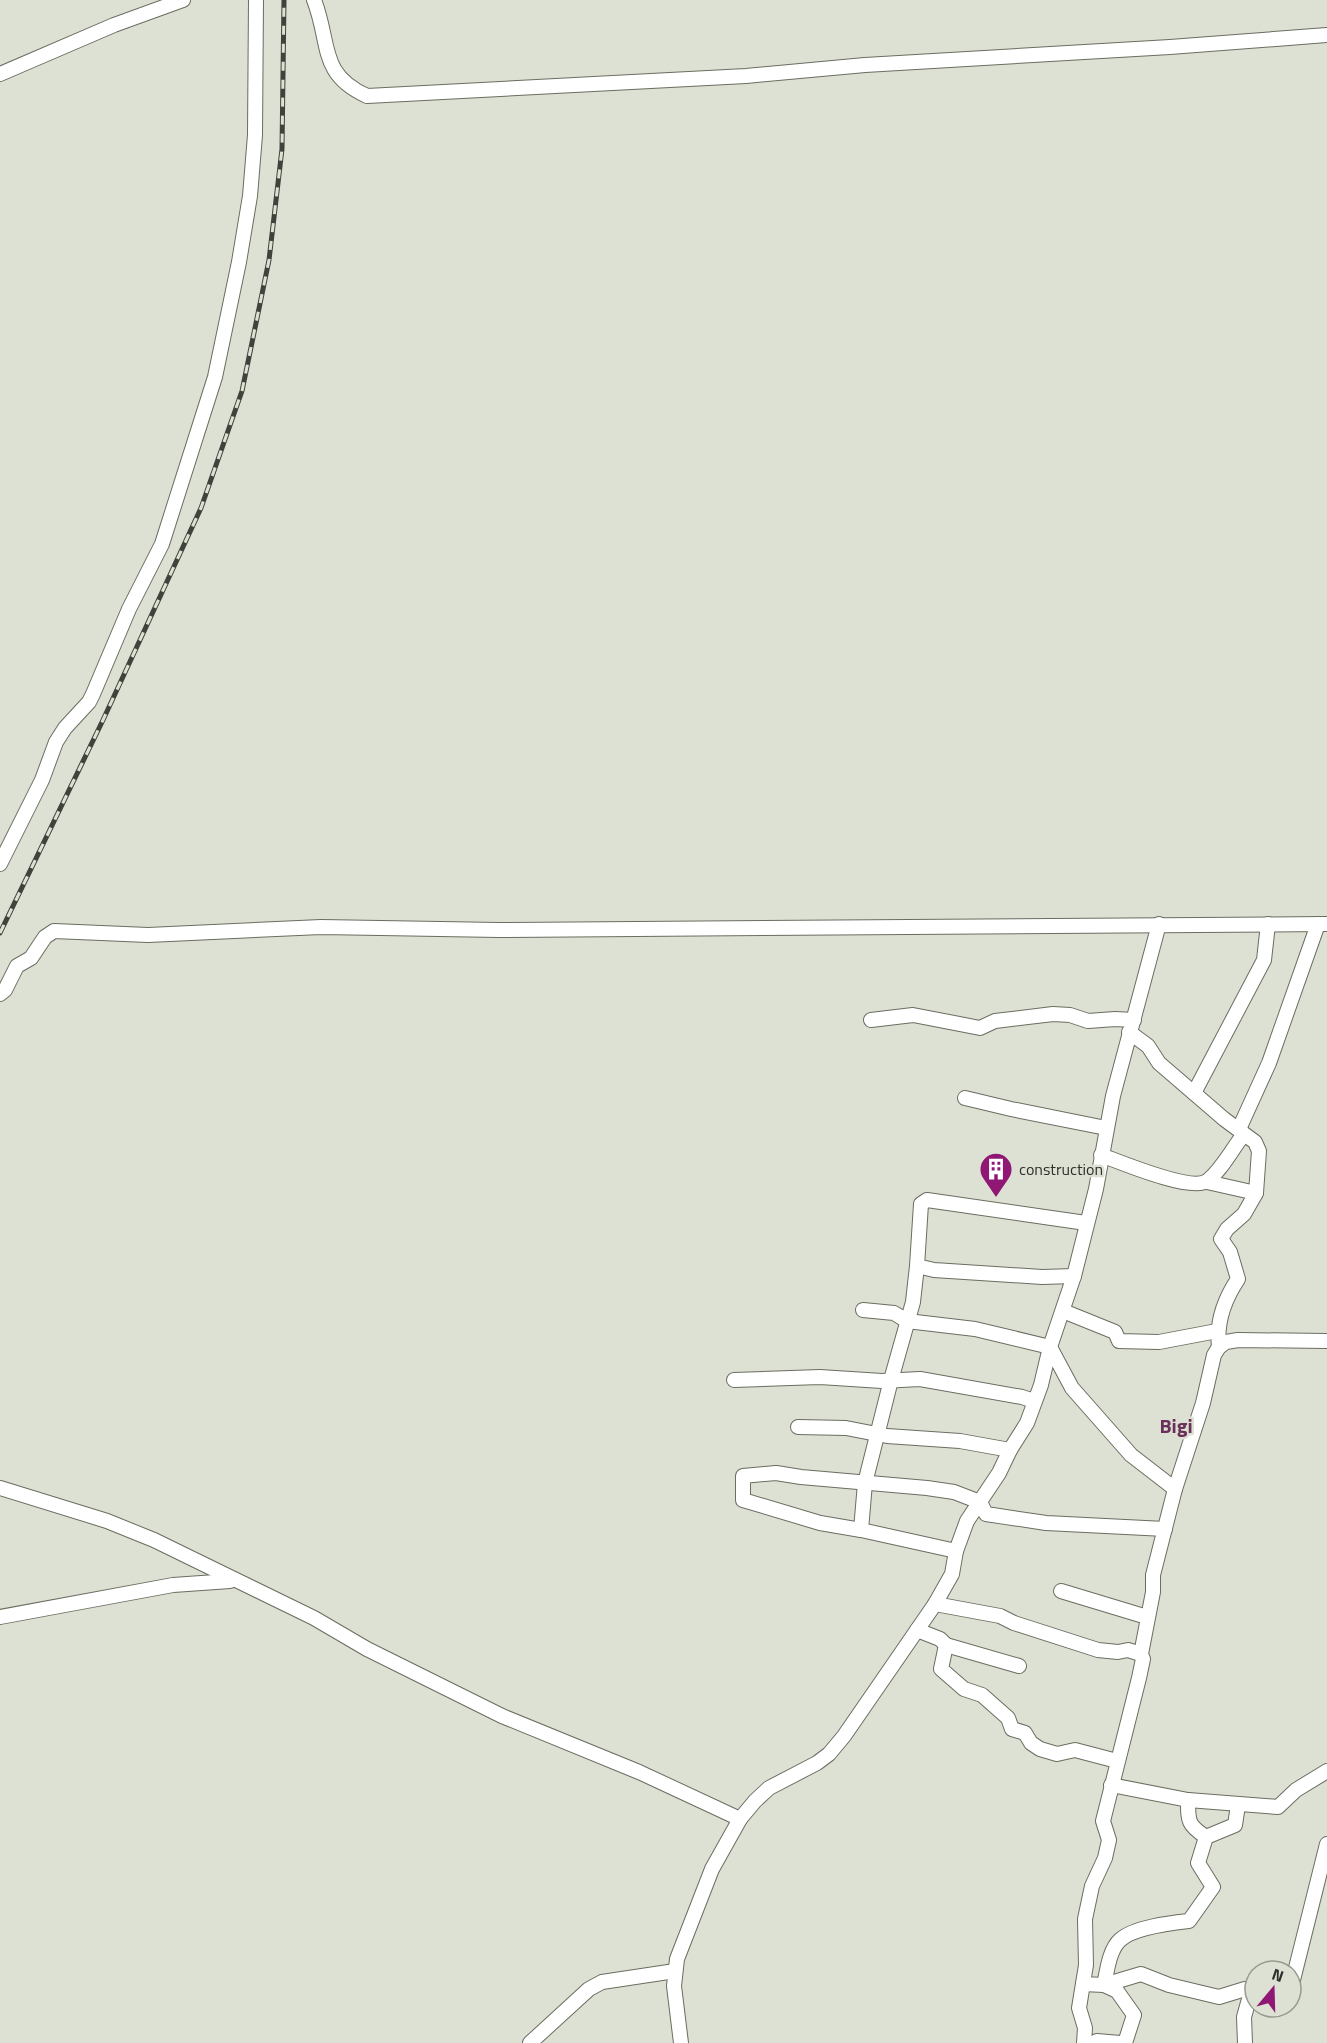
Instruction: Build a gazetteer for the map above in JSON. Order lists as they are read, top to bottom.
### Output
{
  "districts": ["Bigi"],
  "places": {
    "building": ["construction"]
  },
  "north": "top"
}
